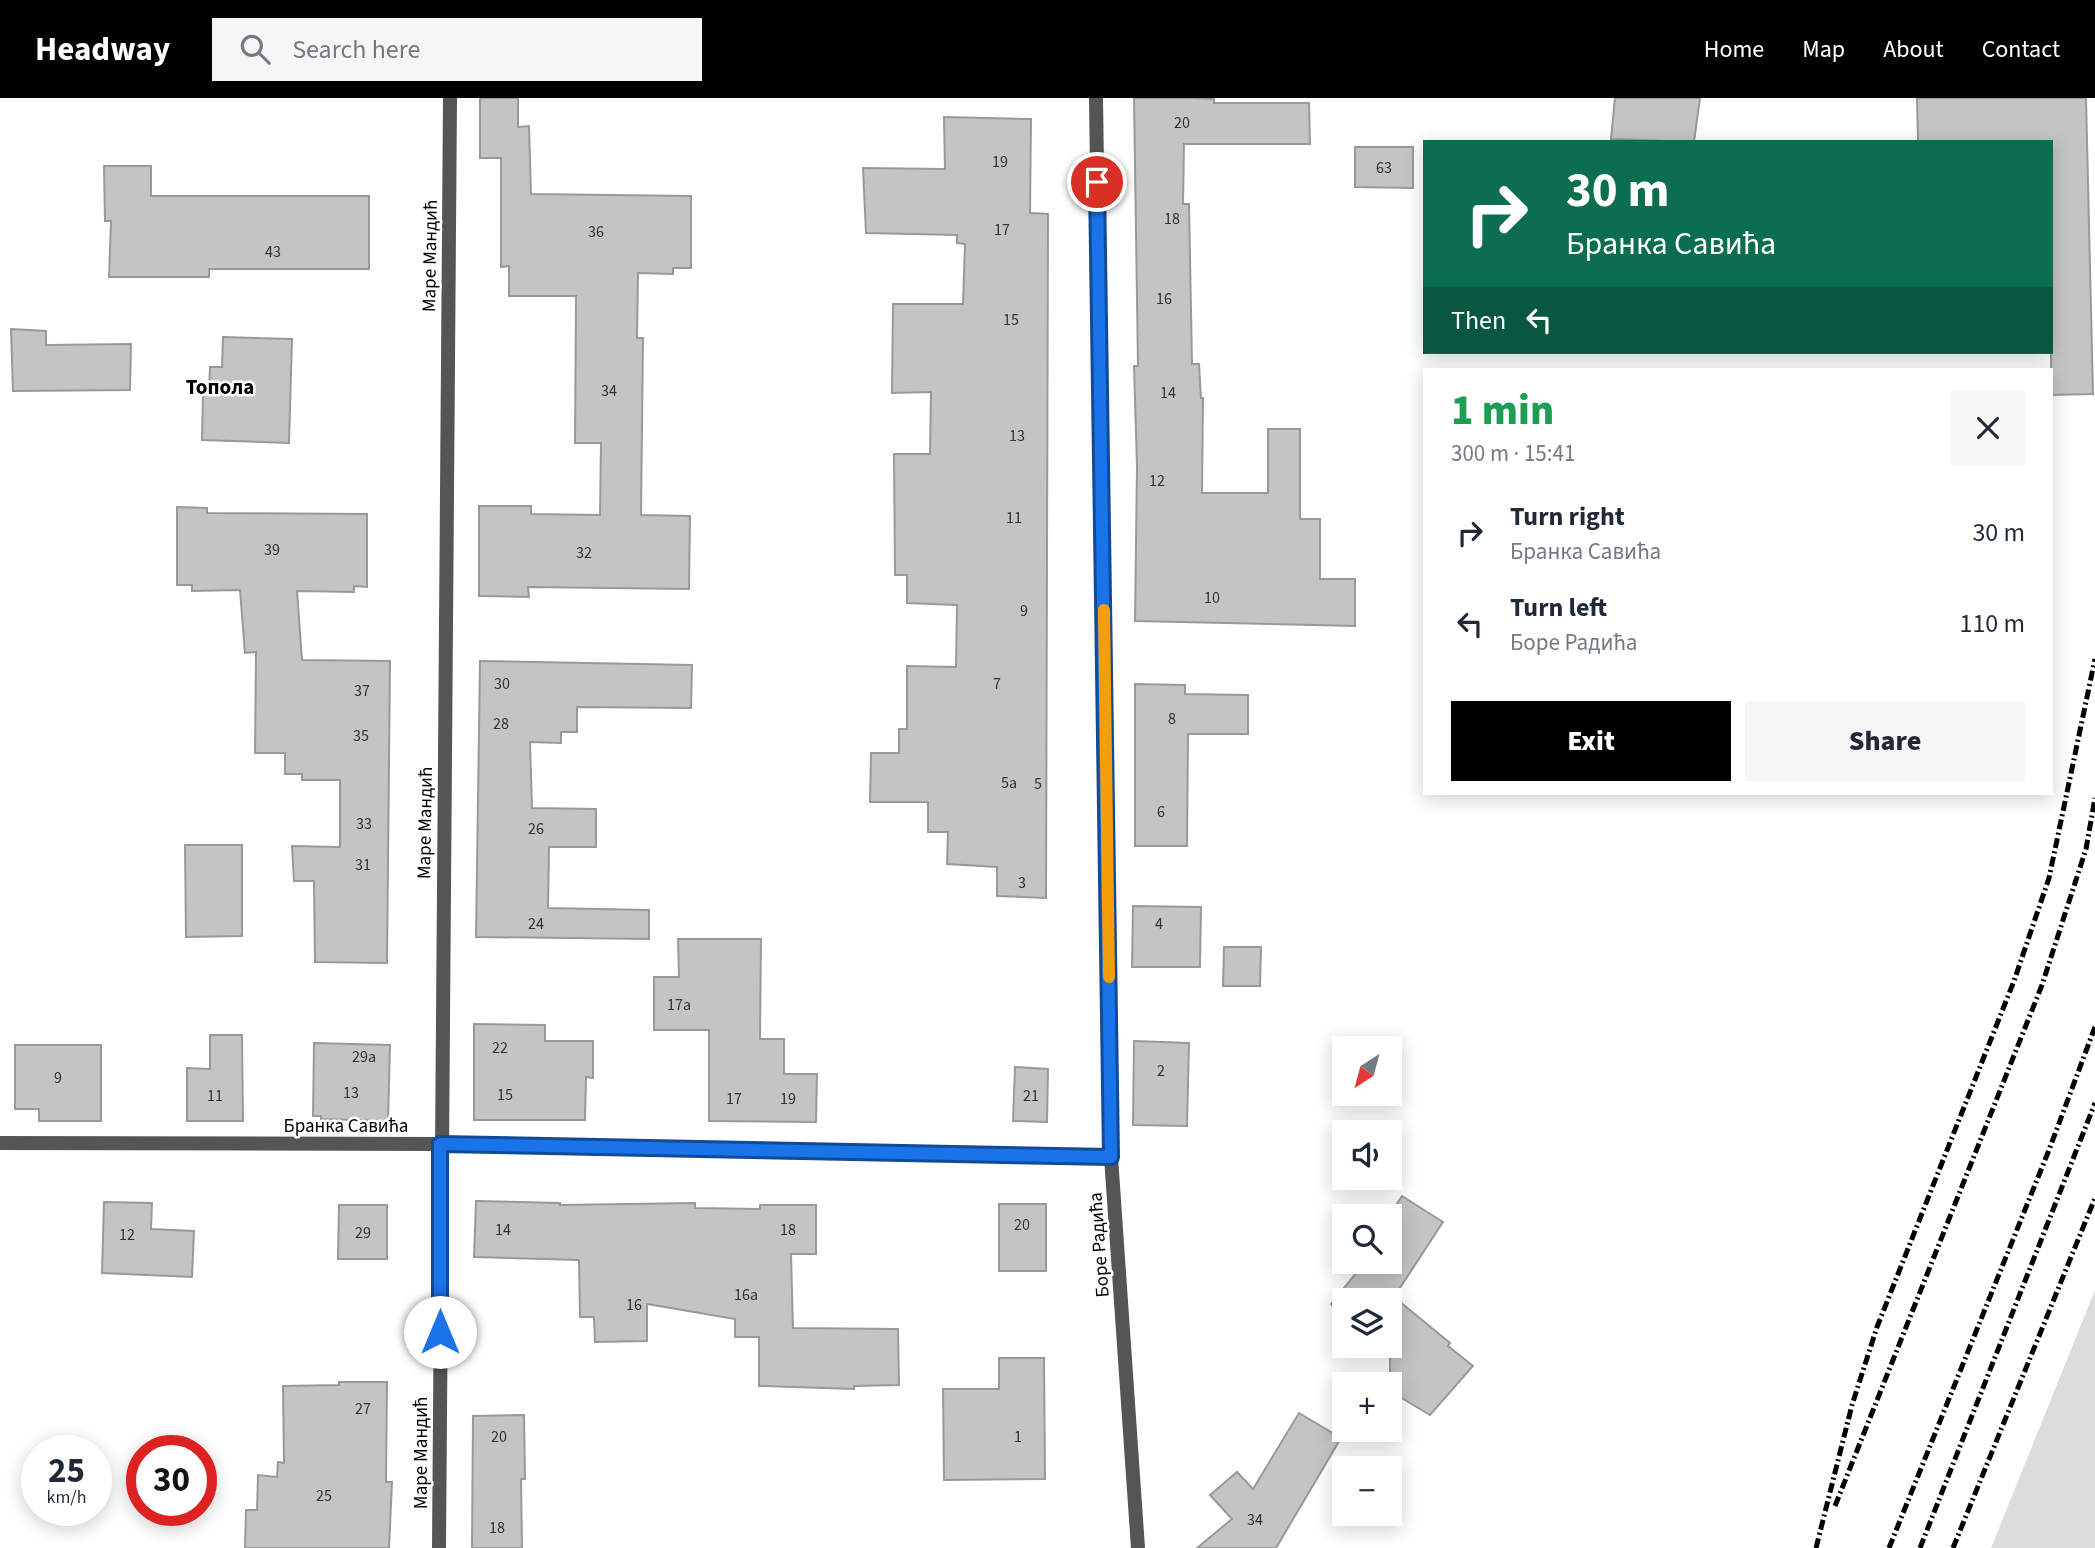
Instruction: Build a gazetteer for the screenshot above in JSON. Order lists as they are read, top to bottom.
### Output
{
  "streets": {
    "street": ["Маре Мандић", "Бранка Савића", "Боре Радића"]
  },
  "crossings": [
    ["Маре Мандић", "Бранка Савића"],
    ["Бранка Савића", "Боре Радића"]
  ],
  "districts": ["Топола"],
  "house_numbers": [
    "20",
    "19",
    "63",
    "18",
    "17",
    "36",
    "43",
    "16",
    "15",
    "34",
    "14",
    "13",
    "12",
    "11",
    "39",
    "32",
    "10",
    "9",
    "30",
    "7",
    "37",
    "8",
    "28",
    "35",
    "5a",
    "5",
    "6",
    "33",
    "26",
    "31",
    "3",
    "24",
    "4",
    "17a",
    "22",
    "29a",
    "2",
    "9",
    "13",
    "15",
    "11",
    "21",
    "17",
    "19",
    "20",
    "14",
    "18",
    "29",
    "12",
    "16a",
    "16",
    "27",
    "20",
    "1",
    "25",
    "34",
    "18"
  ],
  "north": "bottom left",
  "page": {
    "header": "Headway",
    "search": "Search here",
    "nav": [
      "Home",
      "Map",
      "About",
      "Contact"
    ],
    "turn": ["30 m", "Бранка Савића"],
    "then": "Then",
    "heading": ["1 min", "300 m · 15:41"],
    "list": [
      {
        "name": "Turn right",
        "note": "Бранка Савића",
        "value": "30 m"
      },
      {
        "name": "Turn left",
        "note": "Боре Радића",
        "value": "110 m"
      }
    ],
    "buttons": ["Exit", "Share"],
    "map_buttons": ["+", "−"],
    "speed": "25 km/h",
    "limit": "30"
  }
}
